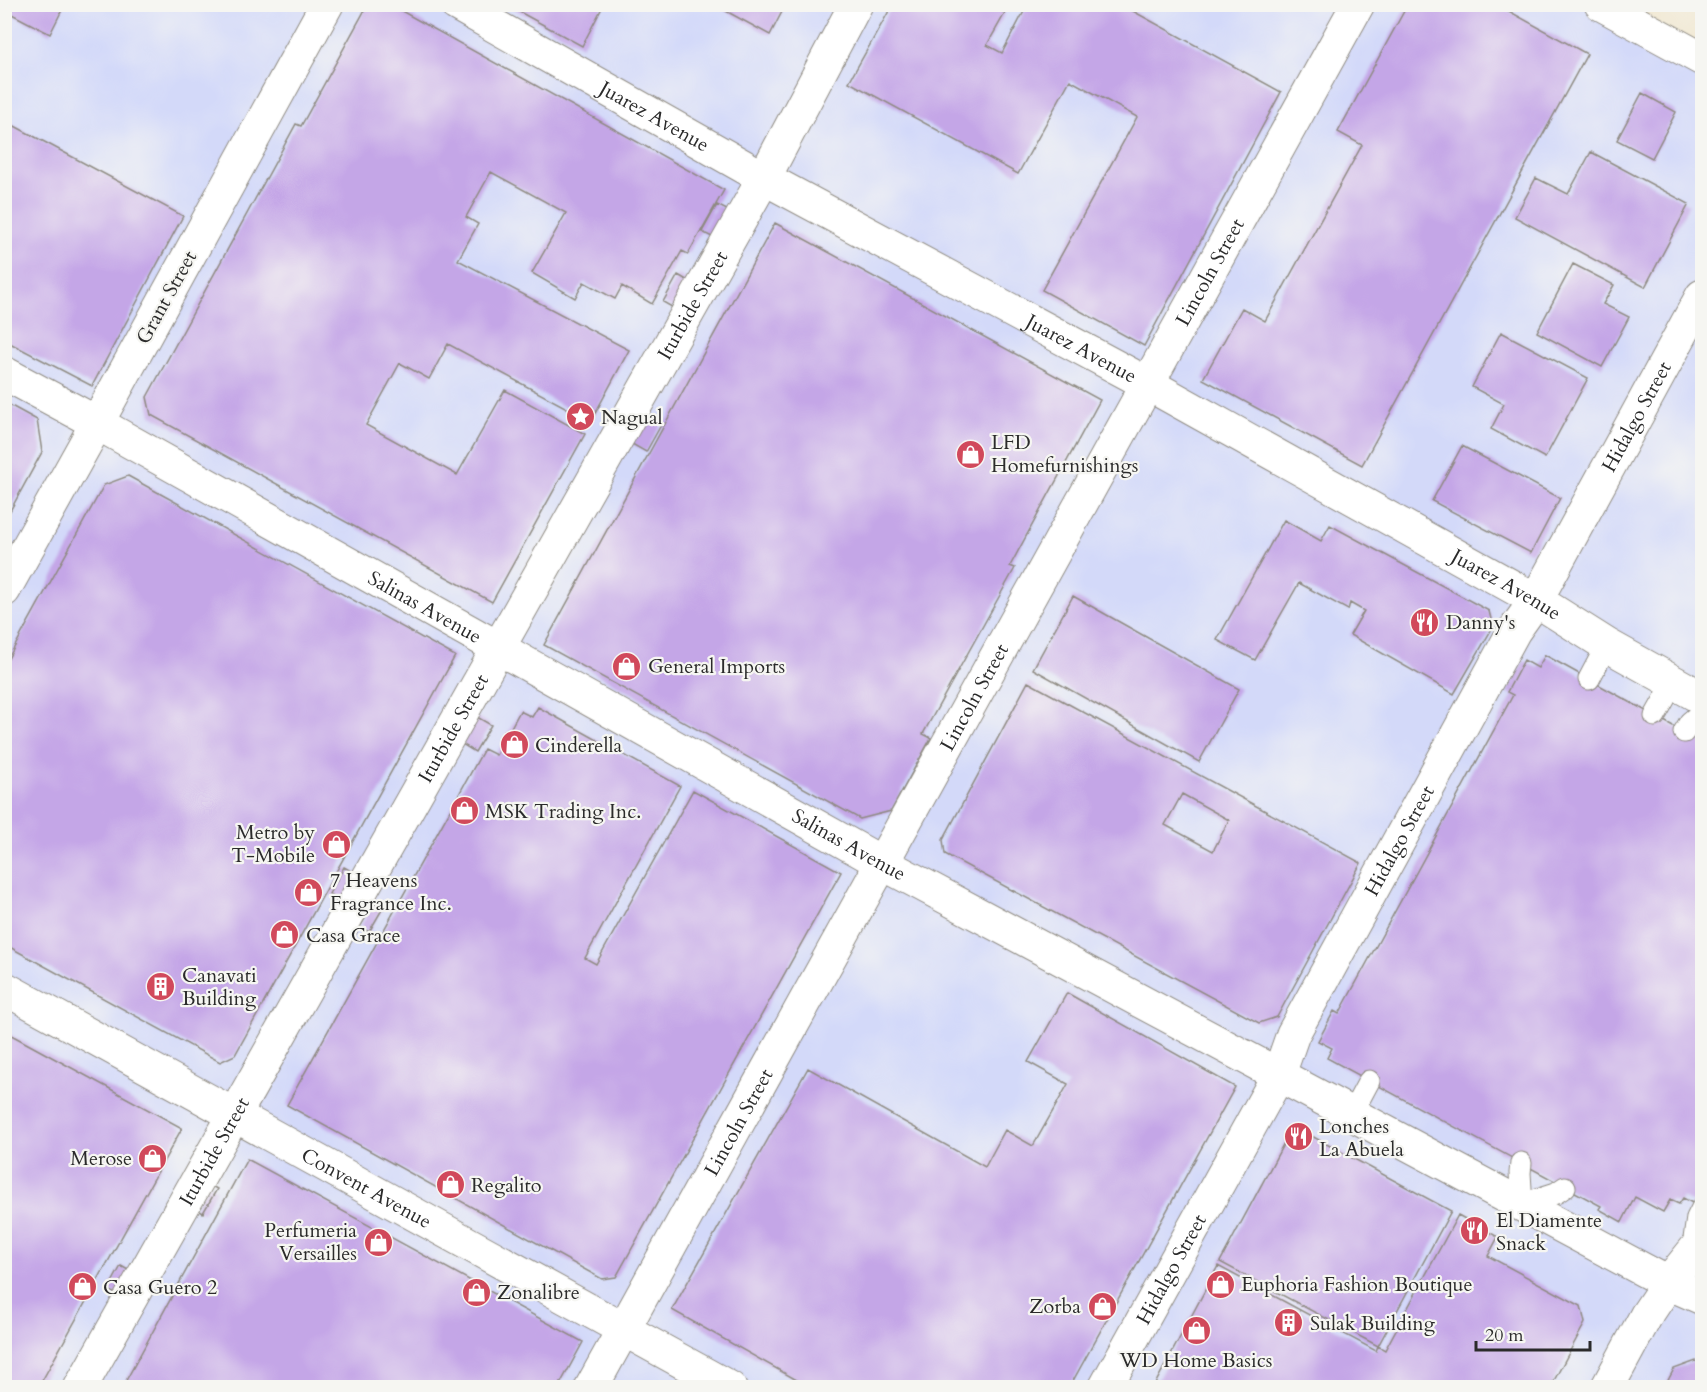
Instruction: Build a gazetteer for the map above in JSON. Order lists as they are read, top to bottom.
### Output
{
  "streets": {
    "street": [
      "Juarez Avenue",
      "Lincoln Street",
      "Grant Street",
      "Iturbide Street",
      "Hidalgo Street",
      "Salinas Avenue",
      "Convent Avenue"
    ]
  },
  "crossings": [
    ["Juarez Avenue", "Lincoln Street"],
    ["Juarez Avenue", "Iturbide Street"],
    ["Juarez Avenue", "Hidalgo Street"],
    ["Lincoln Street", "Salinas Avenue"],
    ["Lincoln Street", "Convent Avenue"],
    ["Grant Street", "Salinas Avenue"],
    ["Iturbide Street", "Salinas Avenue"],
    ["Iturbide Street", "Convent Avenue"],
    ["Hidalgo Street", "Salinas Avenue"]
  ],
  "places": {
    "place": ["Nagual"],
    "shop": [
      "LFD Homefurnishings",
      "General Imports",
      "Cinderella",
      "MSK Trading Inc.",
      "Metro by T-Mobile",
      "7 Heavens Fragrance Inc.",
      "Casa Grace",
      "Merose",
      "Regalito",
      "Perfumeria Versailles",
      "Euphoria Fashion Boutique",
      "Casa Guero 2",
      "Zonalibre",
      "Zorba",
      "WD Home Basics"
    ],
    "restaurant": ["Danny's", "Lonches La Abuela", "El Diamente Snack"],
    "building": ["Canavati Building", "Sulak Building"]
  },
  "scale_bar": "20 m"
}
